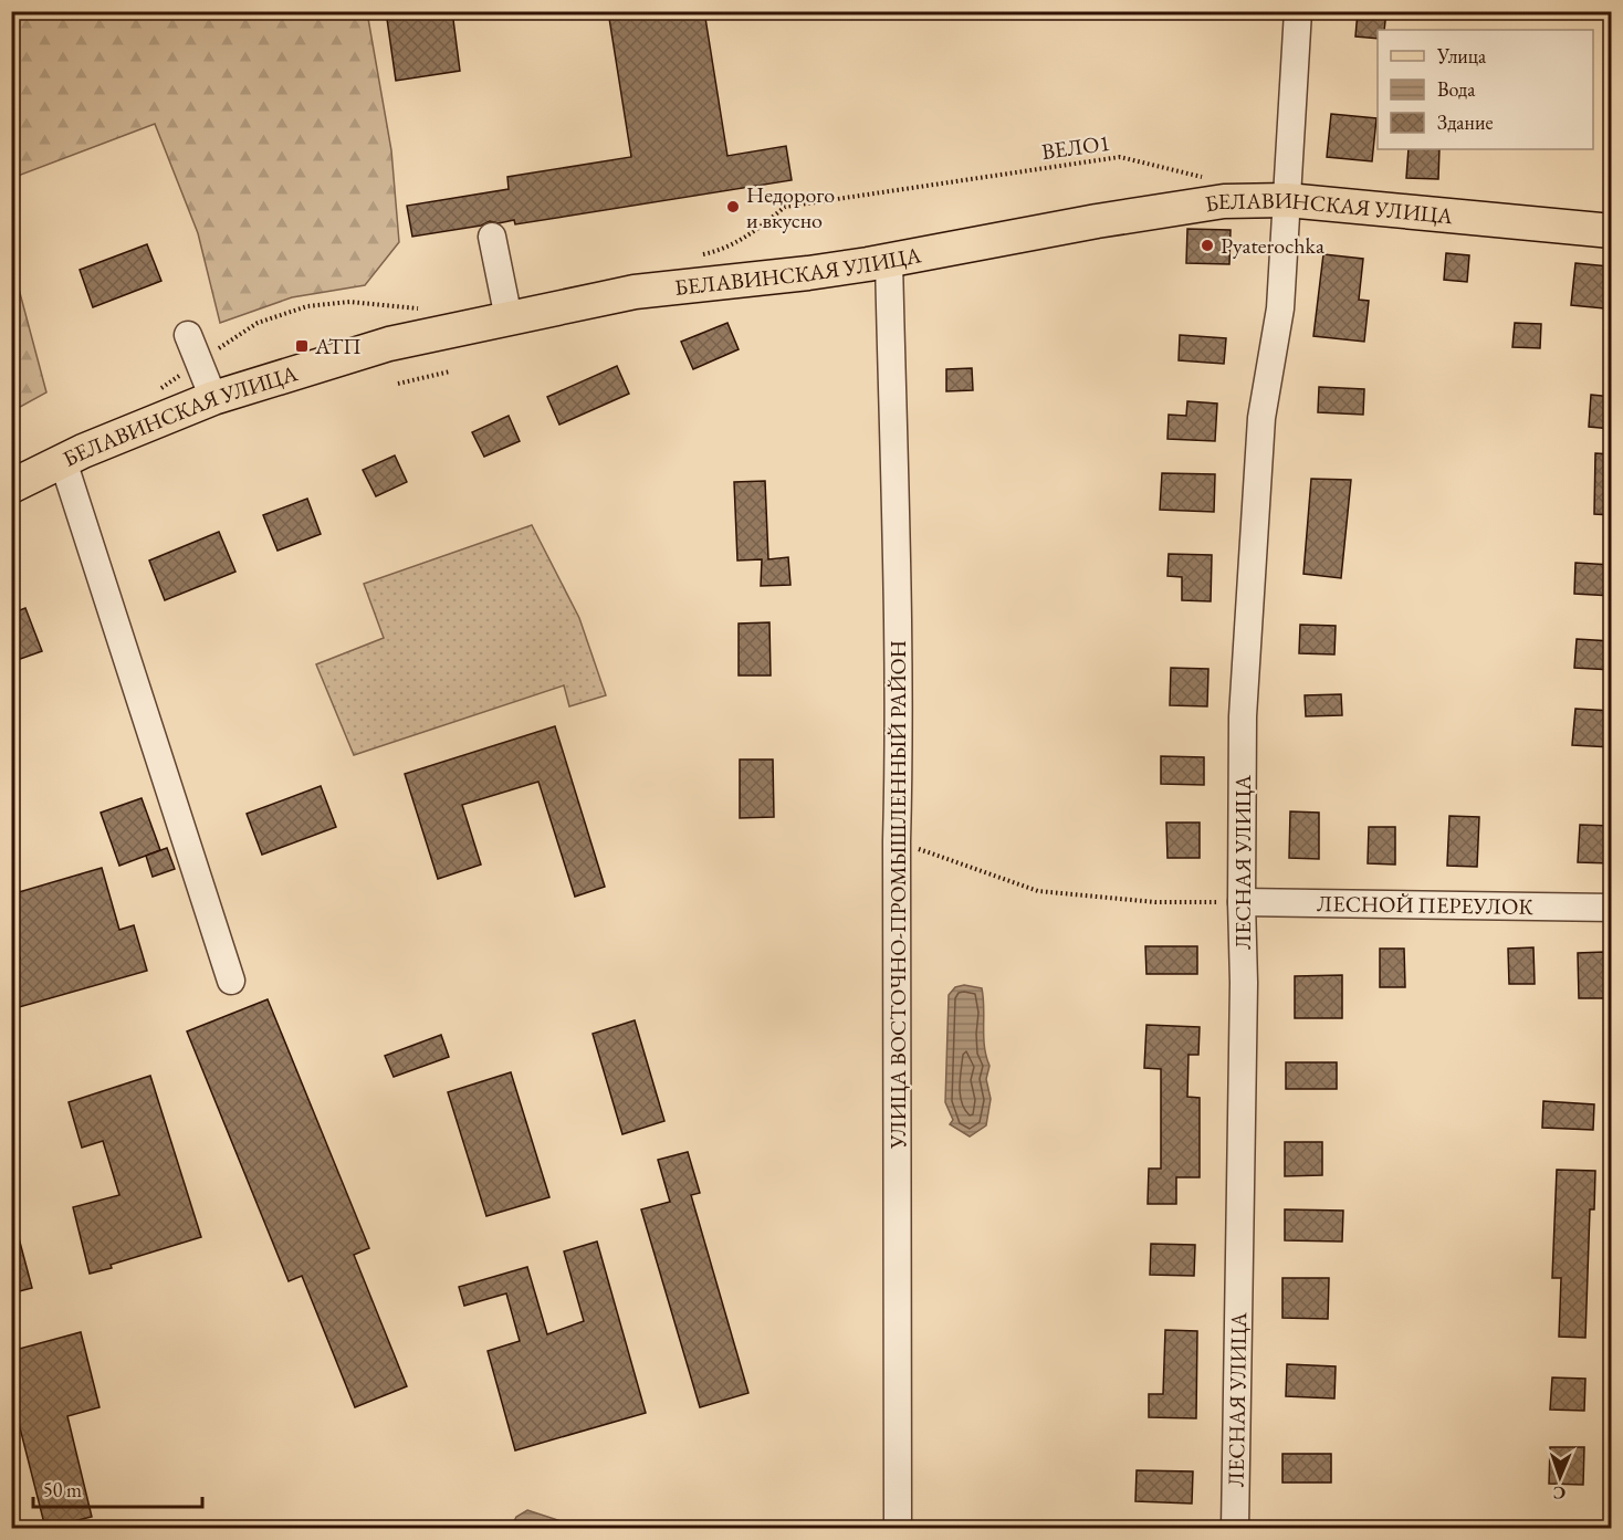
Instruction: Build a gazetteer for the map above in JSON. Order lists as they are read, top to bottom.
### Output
{
  "streets": {
    "main road": ["БЕЛАВИНСКАЯ УЛИЦА"],
    "street": ["ЛЕСНАЯ УЛИЦА", "УЛИЦА ВОСТОЧНО-ПРОМЫШЛЕННЫЙ РАЙОН", "ЛЕСНОЙ ПЕРЕУЛОК"],
    "path": ["ВЕЛО1"]
  },
  "crossings": [
    ["БЕЛАВИНСКАЯ УЛИЦА", "ЛЕСНАЯ УЛИЦА"],
    ["БЕЛАВИНСКАЯ УЛИЦА", "УЛИЦА ВОСТОЧНО-ПРОМЫШЛЕННЫЙ РАЙОН"],
    ["ЛЕСНАЯ УЛИЦА", "ЛЕСНОЙ ПЕРЕУЛОК"]
  ],
  "places": {
    "other": ["Недорого и вкусно", "Pyaterochka"],
    "transit": ["АТП"]
  },
  "legend": ["Улица", "Вода", "Здание"],
  "scale_bar": "50 m",
  "north": "bottom"
}
